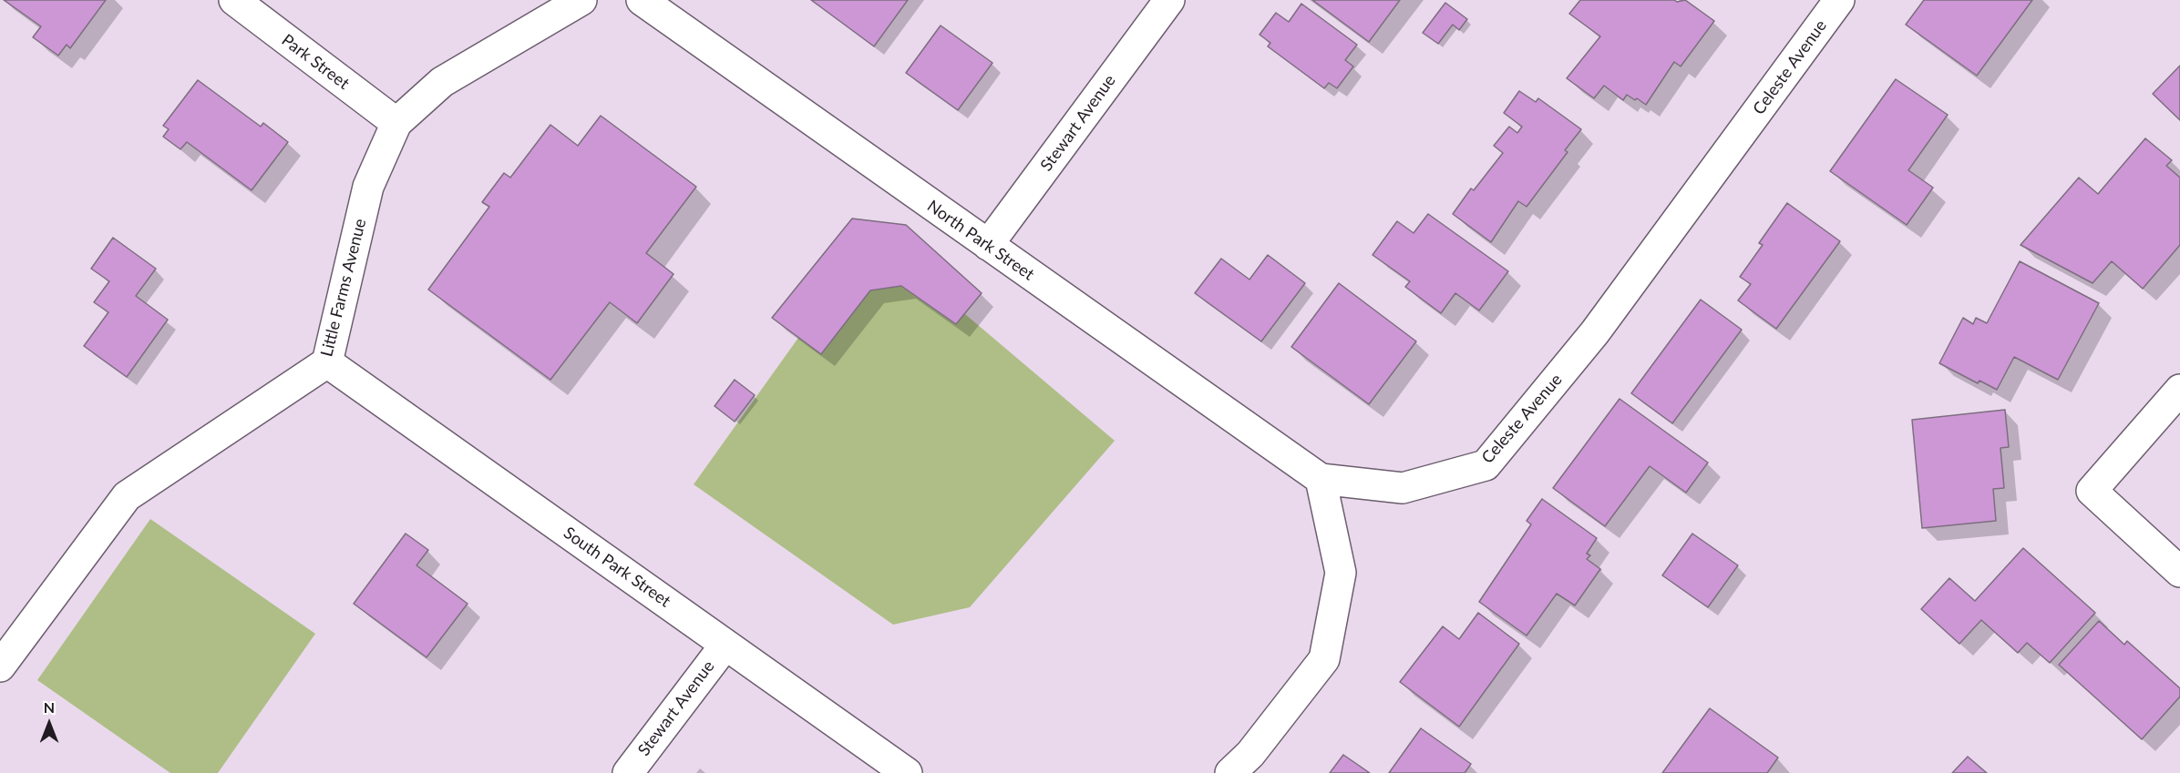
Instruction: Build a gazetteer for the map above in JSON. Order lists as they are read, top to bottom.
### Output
{
  "streets": {
    "street": [
      "Park Street",
      "Celeste Avenue",
      "Stewart Avenue",
      "North Park Street",
      "Little Farms Avenue",
      "South Park Street"
    ]
  },
  "crossings": [
    ["Park Street", "Little Farms Avenue"],
    ["Celeste Avenue", "North Park Street"],
    ["Stewart Avenue", "North Park Street"],
    ["Stewart Avenue", "South Park Street"],
    ["Little Farms Avenue", "South Park Street"]
  ],
  "north": "top"
}
